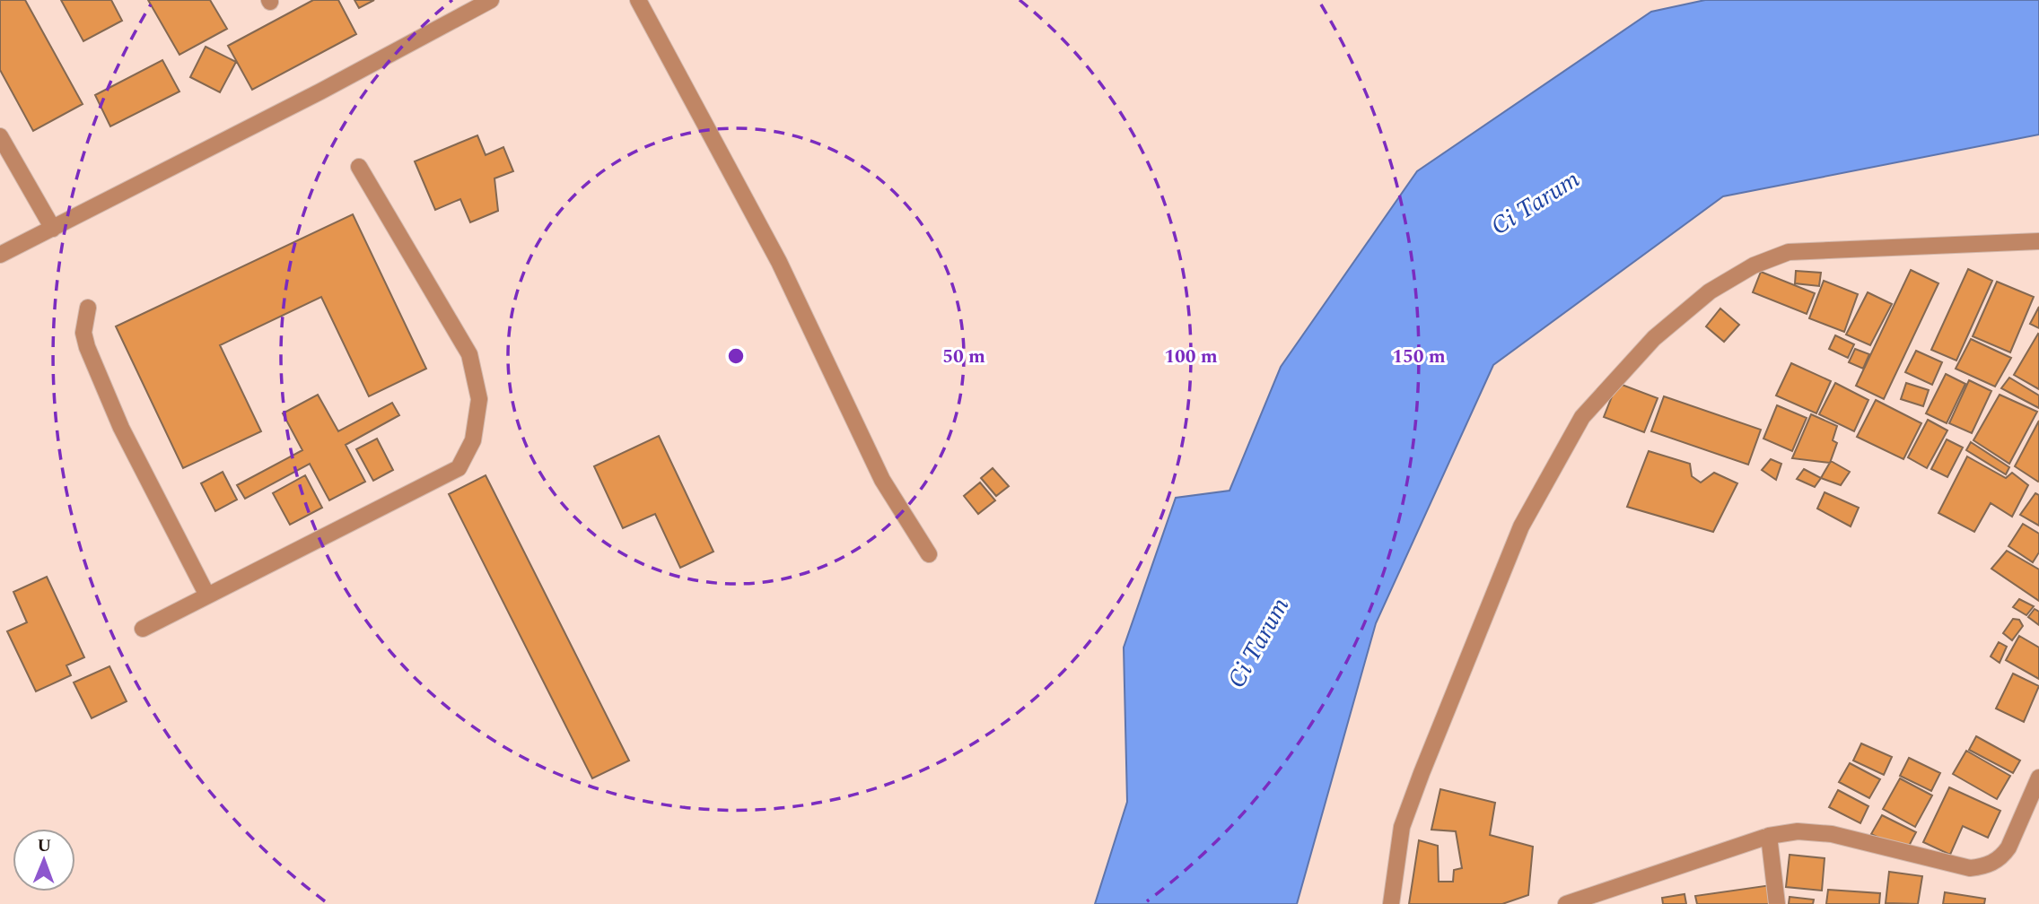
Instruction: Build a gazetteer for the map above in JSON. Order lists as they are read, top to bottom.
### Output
{
  "water": ["Ci Tarum"],
  "north": "top",
  "rings": ["50 m", "100 m", "150 m"]
}
